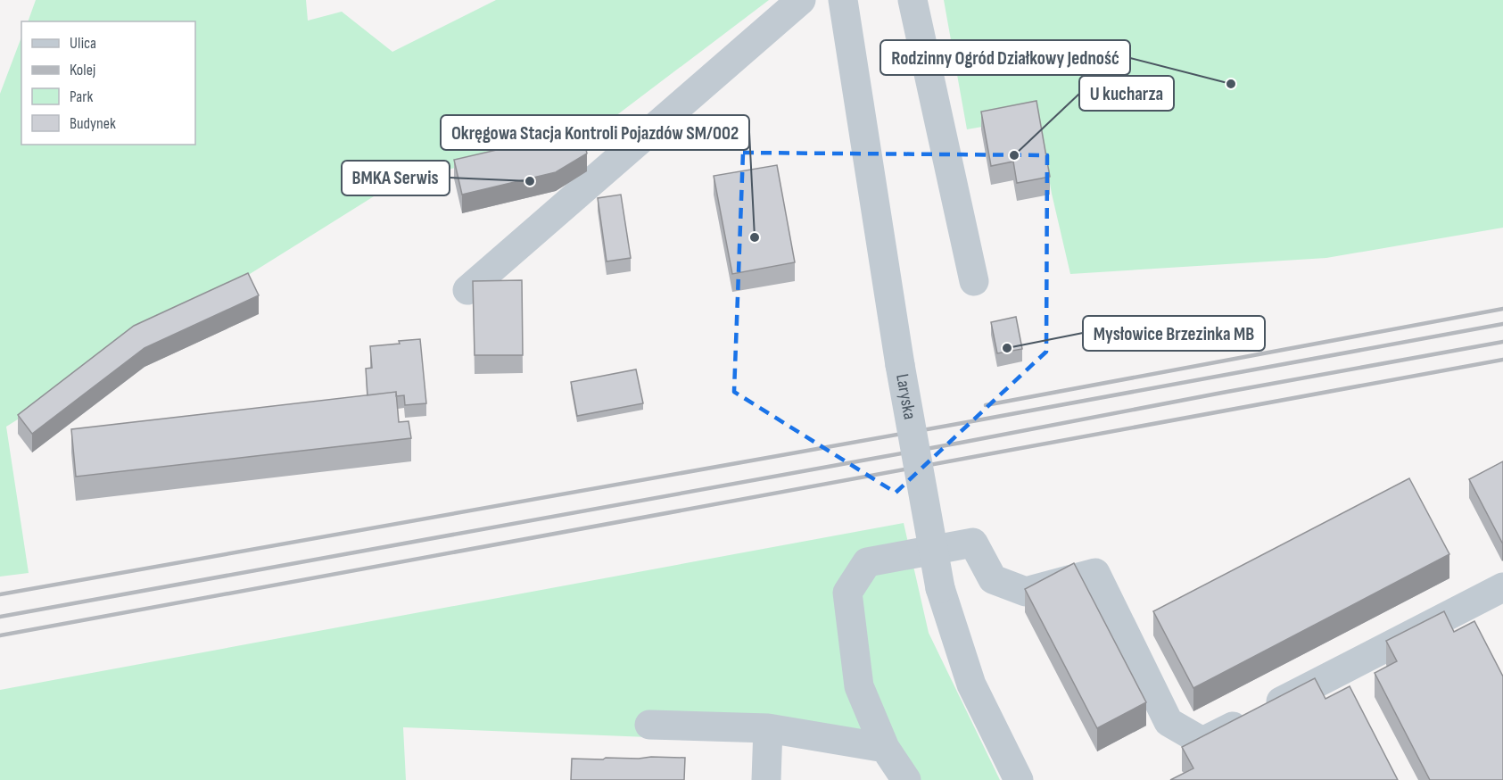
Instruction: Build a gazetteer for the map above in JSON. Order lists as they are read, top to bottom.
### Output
{
  "streets": {
    "street": ["Laryska"]
  },
  "places": [
    "Rodzinny Ogród Działkowy Jedność",
    "U kucharza",
    "BMKA Serwis",
    "Okręgowa Stacja Kontroli Pojazdów SM/002",
    "Mysłowice Brzezinka MB"
  ],
  "legend": [
    "Ulica",
    "Kolej",
    "Park",
    "Budynek"
  ]
}
